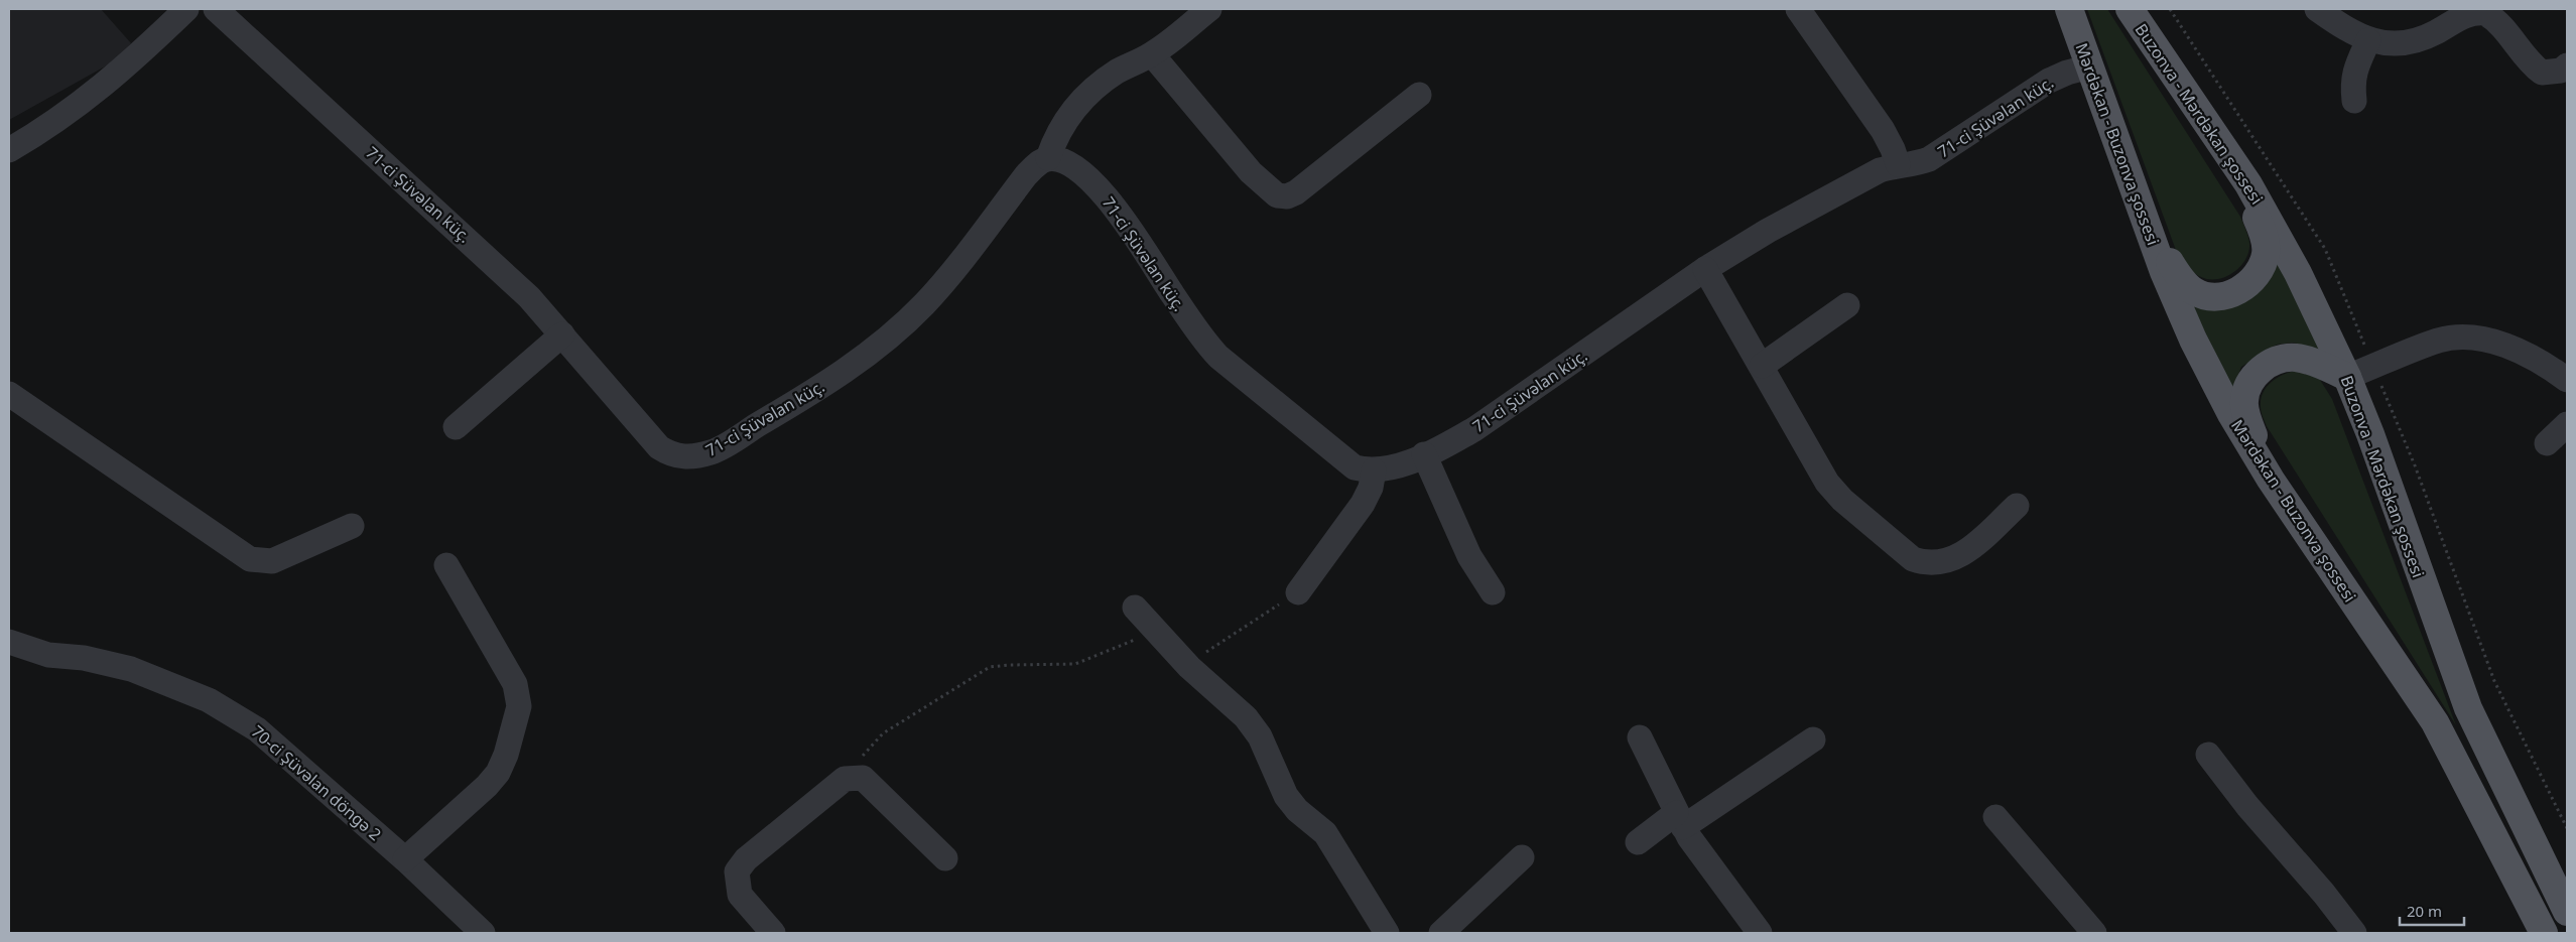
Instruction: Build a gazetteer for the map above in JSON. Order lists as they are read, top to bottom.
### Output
{
  "streets": {
    "main road": ["Buzonva - Mərdəkan şossesi", "Mərdəkan - Buzonva şossesi"],
    "street": ["71-ci Şüvəlan küç.", "70-ci Şüvəlan döngə 2"]
  },
  "crossings": [
    ["71-ci Şüvəlan küç.", "Mərdəkan - Buzonva şossesi"]
  ],
  "scale_bar": "20 m"
}
